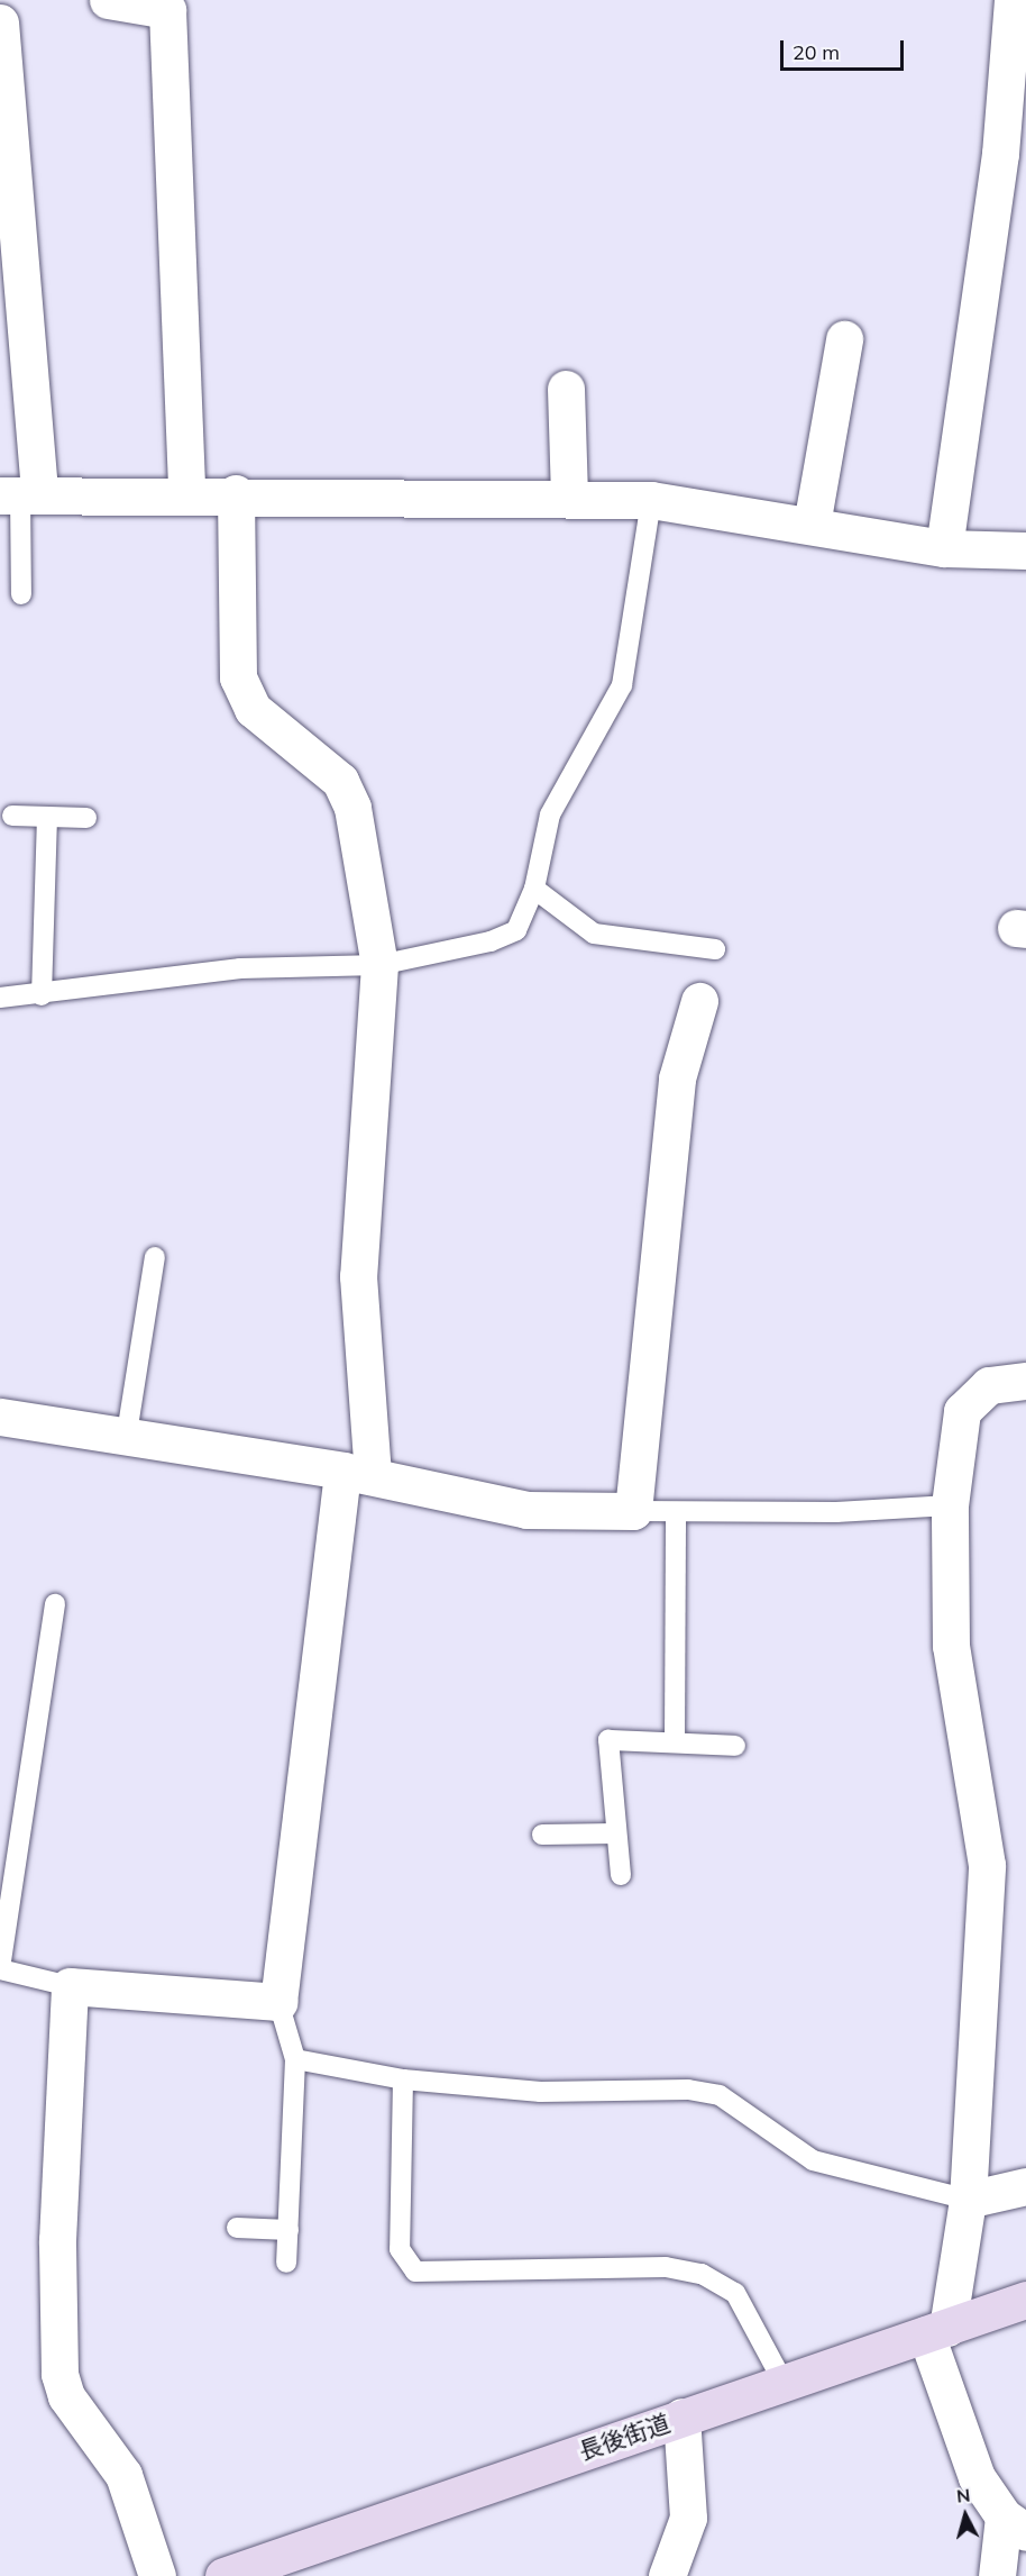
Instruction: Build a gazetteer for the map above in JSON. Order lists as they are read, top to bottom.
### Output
{
  "streets": {
    "street": ["長後街道"]
  },
  "scale_bar": "20 m",
  "north": "top"
}
